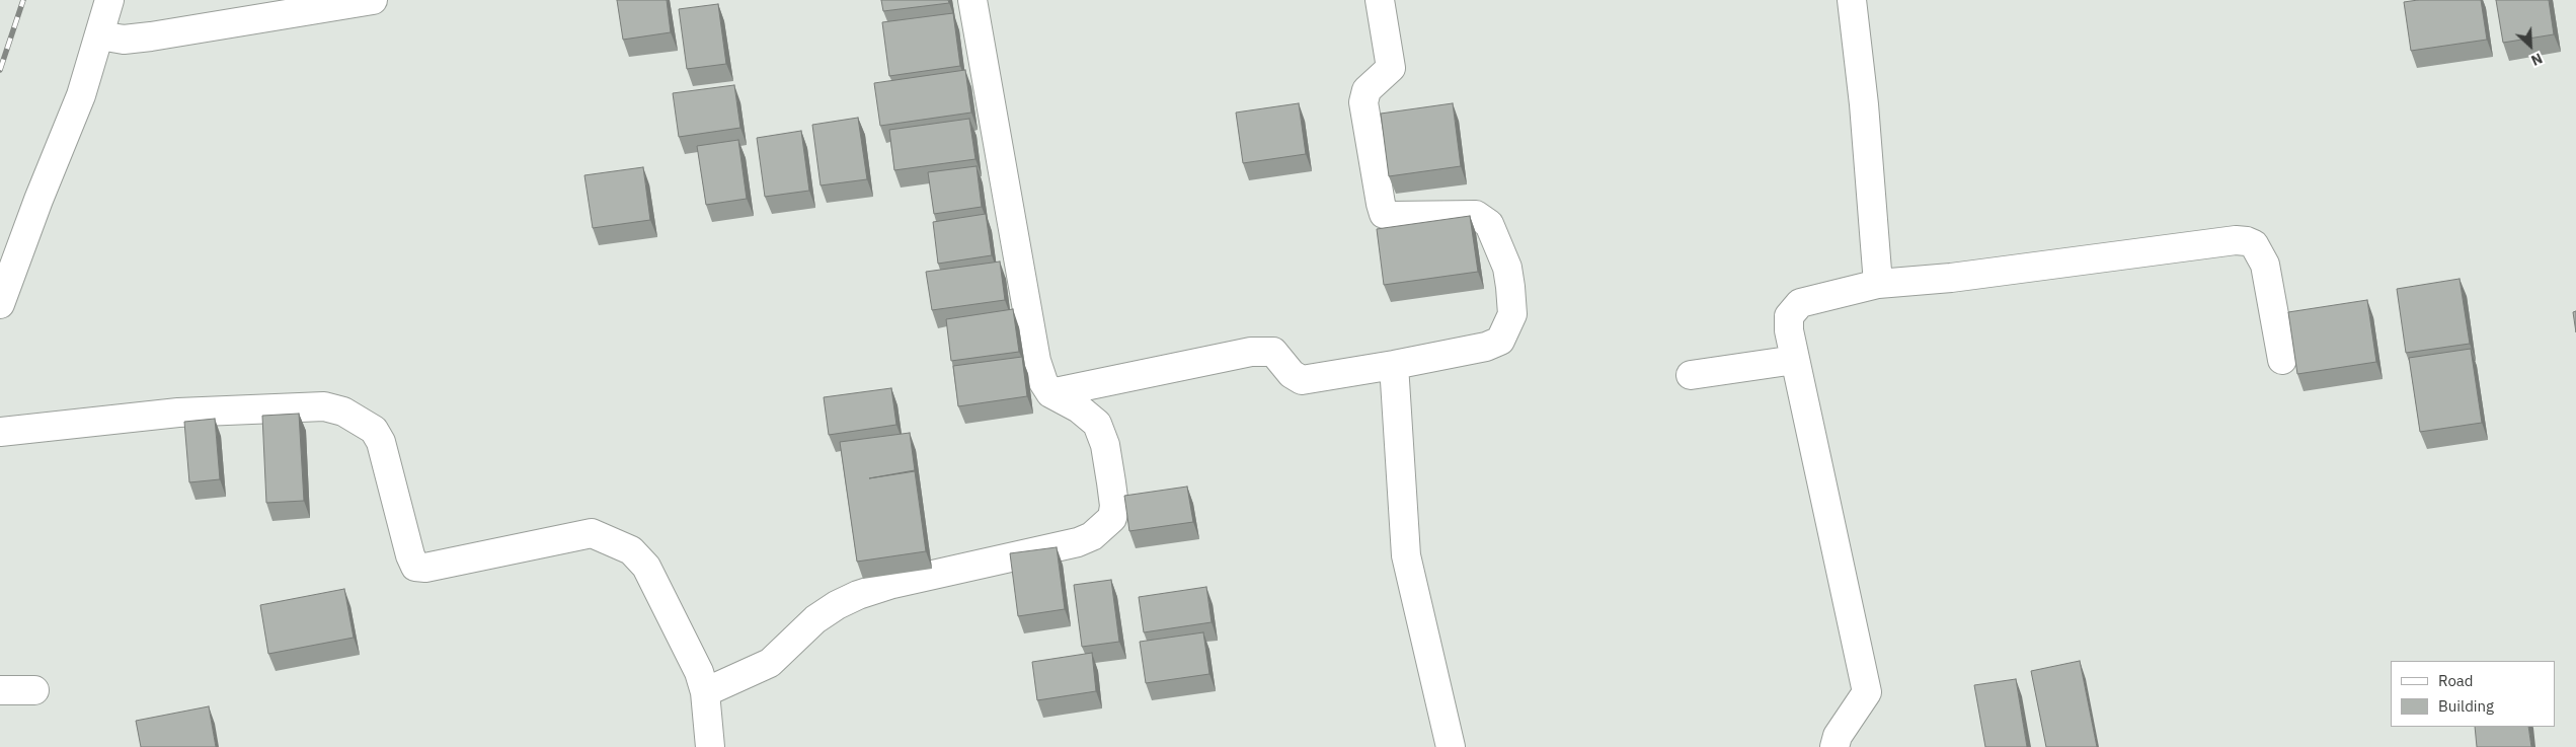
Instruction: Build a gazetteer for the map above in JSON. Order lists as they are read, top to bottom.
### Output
{
  "legend": ["Road", "Building"],
  "north": "bottom right"
}
